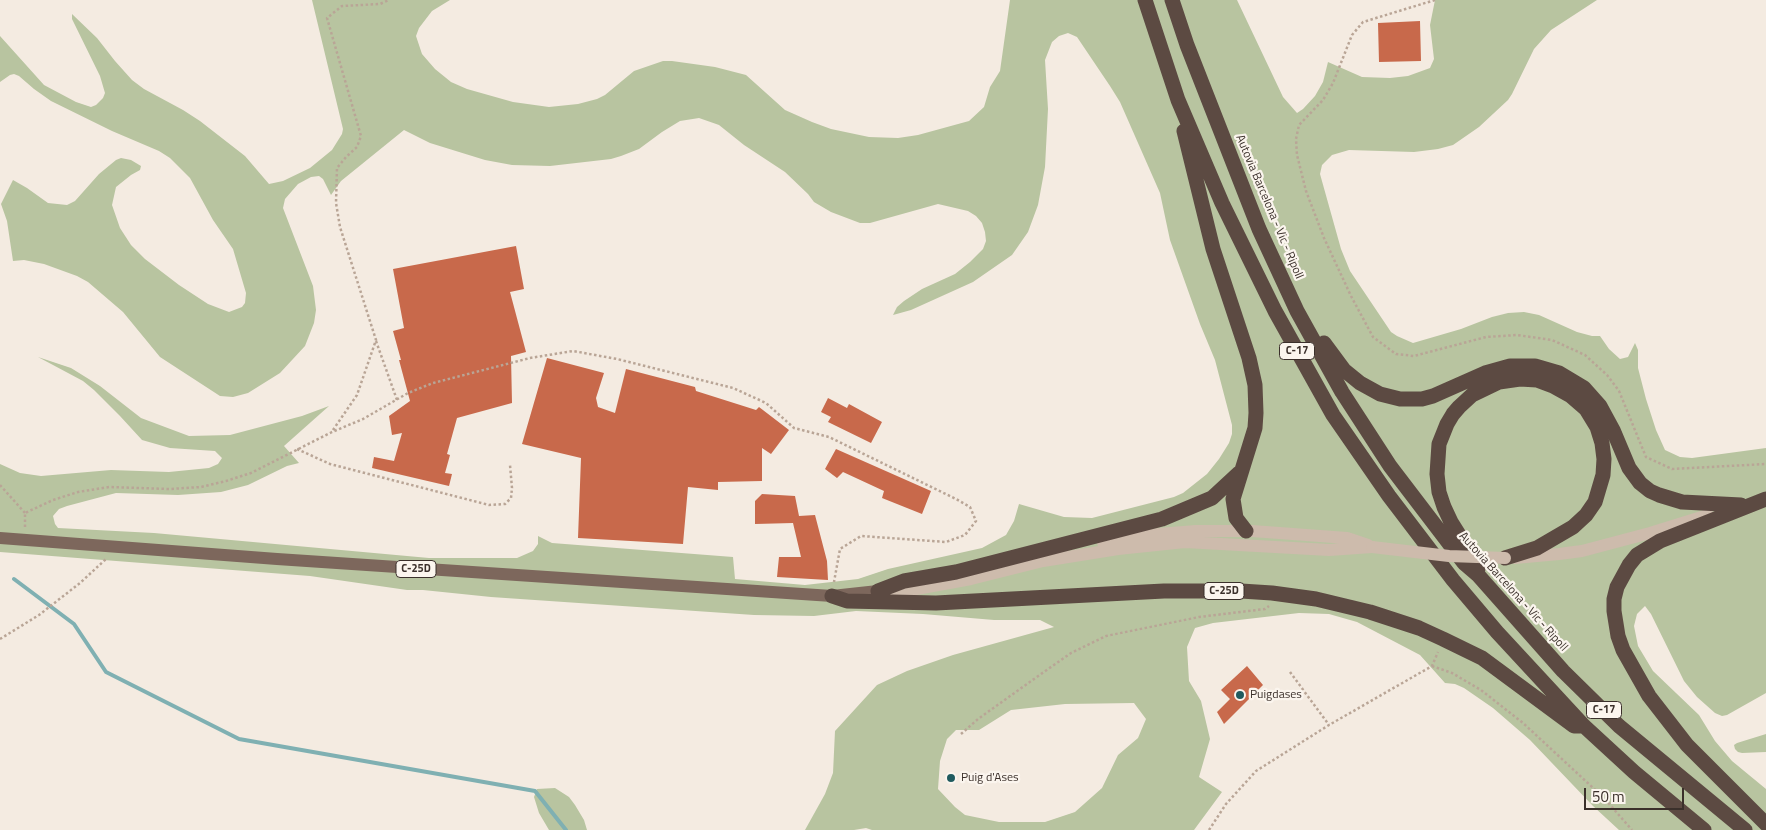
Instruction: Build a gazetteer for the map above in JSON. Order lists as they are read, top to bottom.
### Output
{
  "streets": {
    "highway": ["Autovia Barcelona - Vic - Ripoll", "C-17", "C-25D"]
  },
  "crossings": [
    ["C-17", "C-25D"]
  ],
  "places": ["Puigdases", "Puig d'Ases"],
  "scale_bar": "50 m"
}
